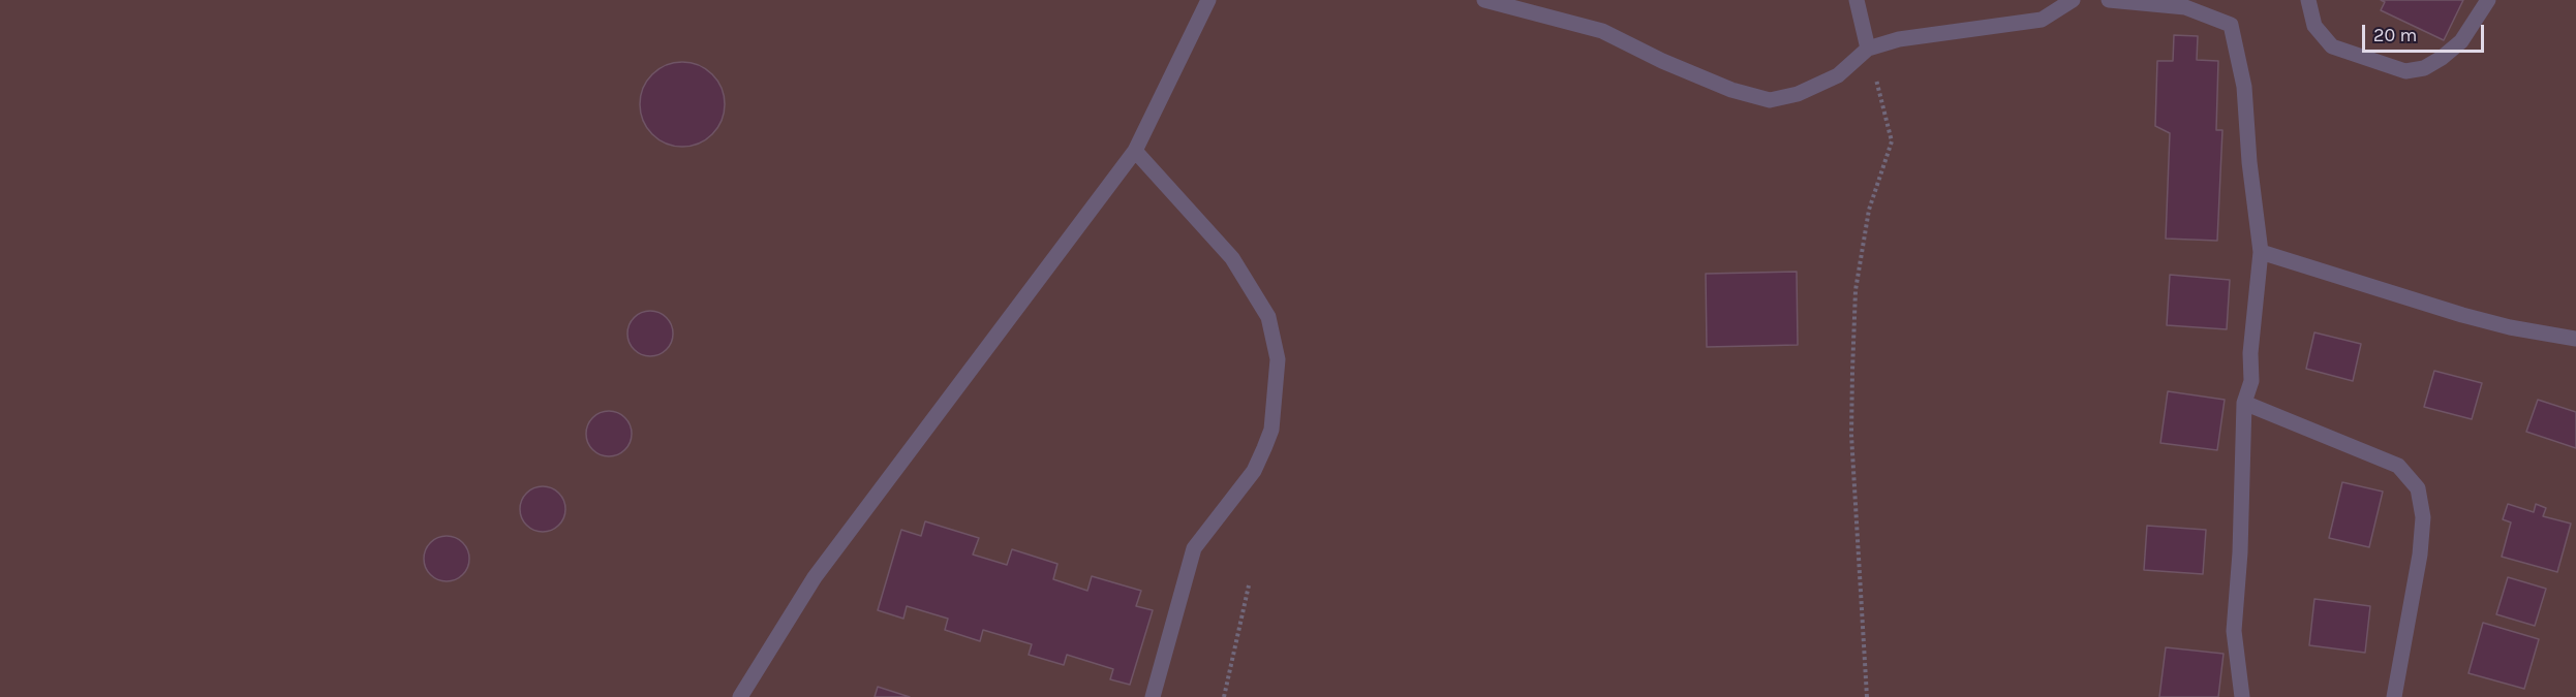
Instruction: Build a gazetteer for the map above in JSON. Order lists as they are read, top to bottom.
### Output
{
  "scale_bar": "20 m"
}
